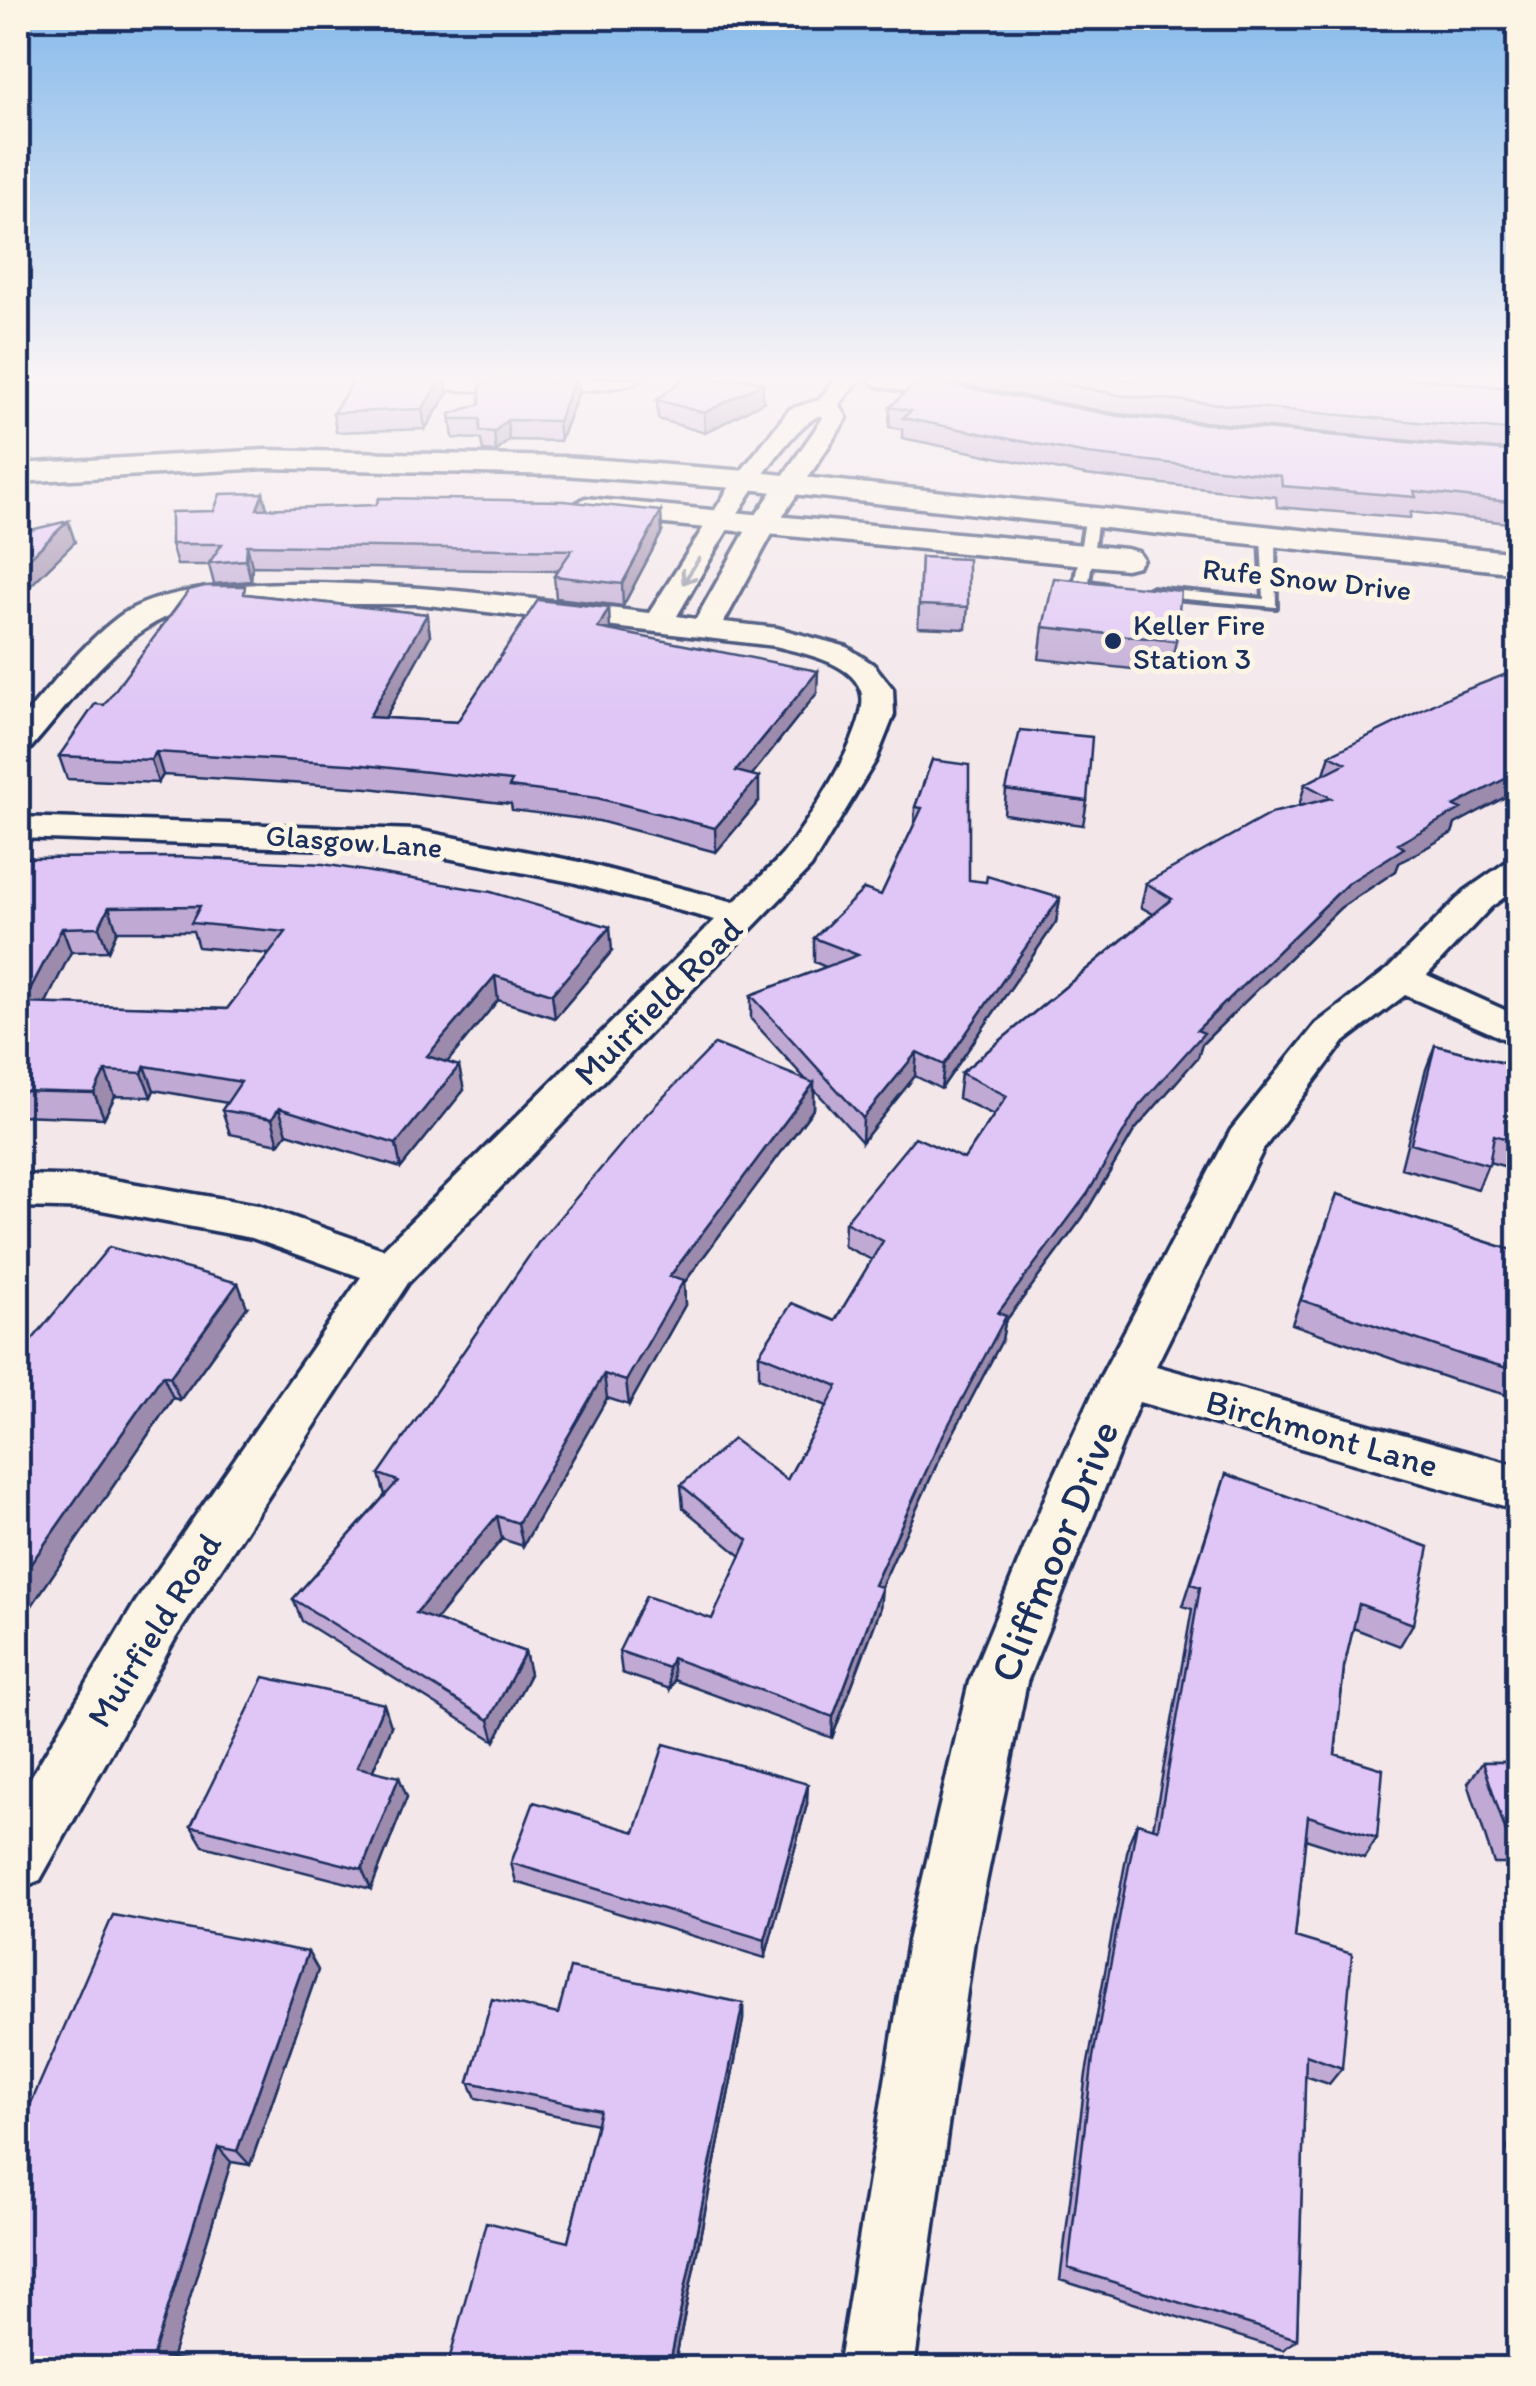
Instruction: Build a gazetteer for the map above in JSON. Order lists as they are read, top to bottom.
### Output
{
  "streets": {
    "main road": ["Rufe Snow Drive"],
    "street": [
      "Glasgow Lane",
      "Muirfield Road",
      "Birchmont Lane",
      "Cliffmoor Drive"
    ]
  },
  "crossings": [
    ["Glasgow Lane", "Muirfield Road"],
    ["Birchmont Lane", "Cliffmoor Drive"]
  ],
  "places": ["Keller Fire Station 3"]
}
